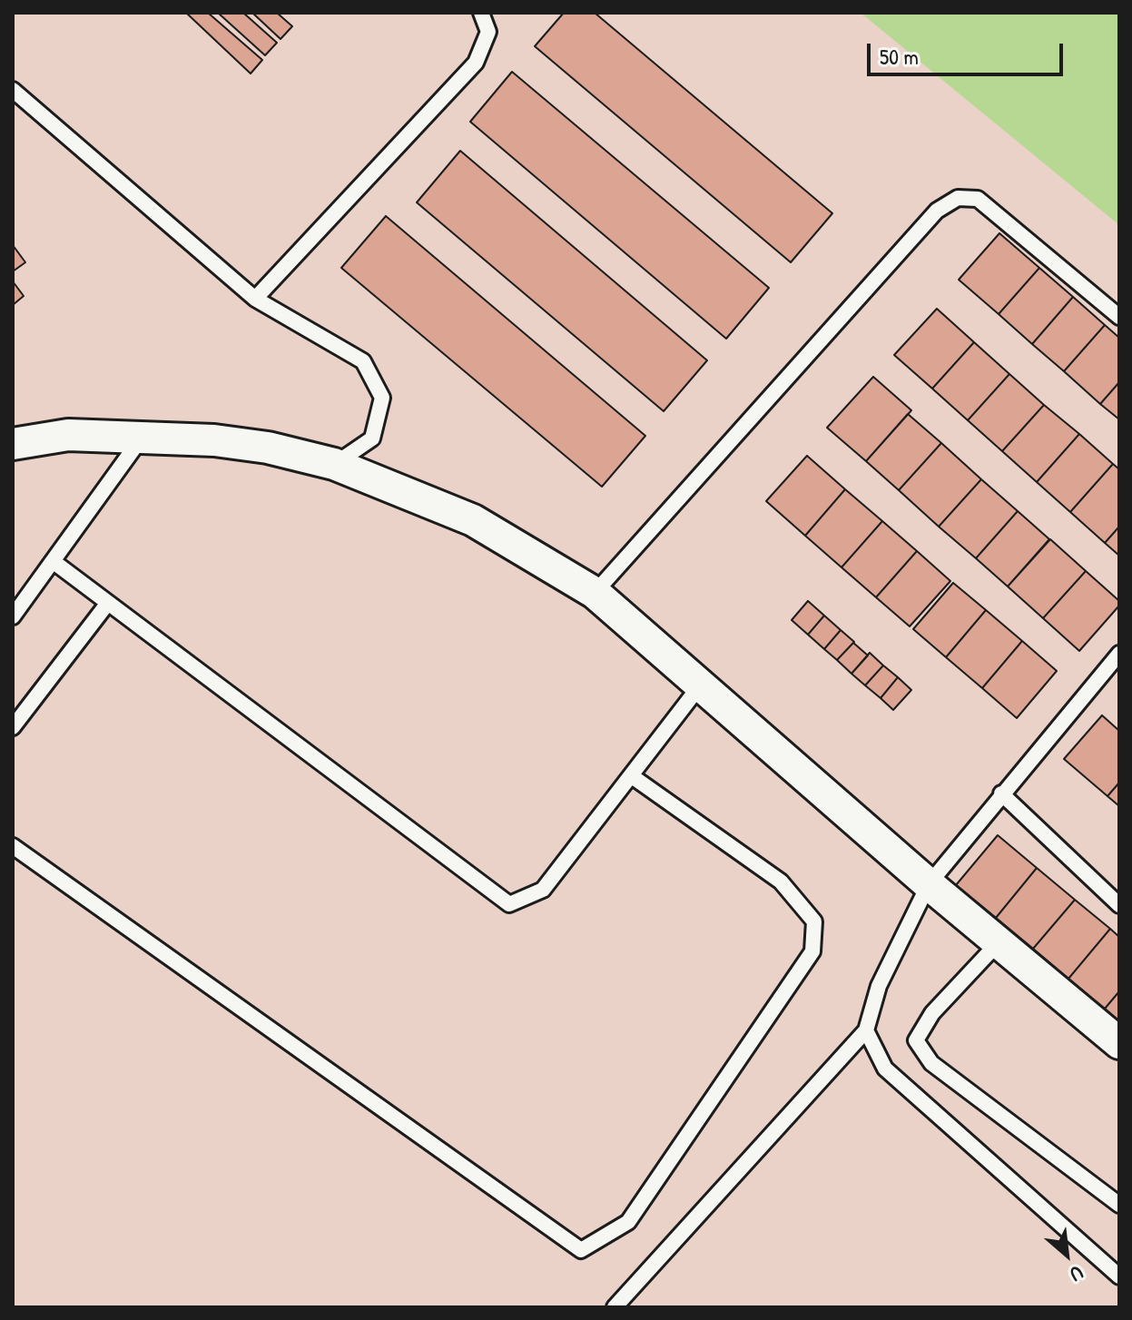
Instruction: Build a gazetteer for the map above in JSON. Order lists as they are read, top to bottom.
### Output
{
  "scale_bar": "50 m",
  "north": "bottom right"
}
